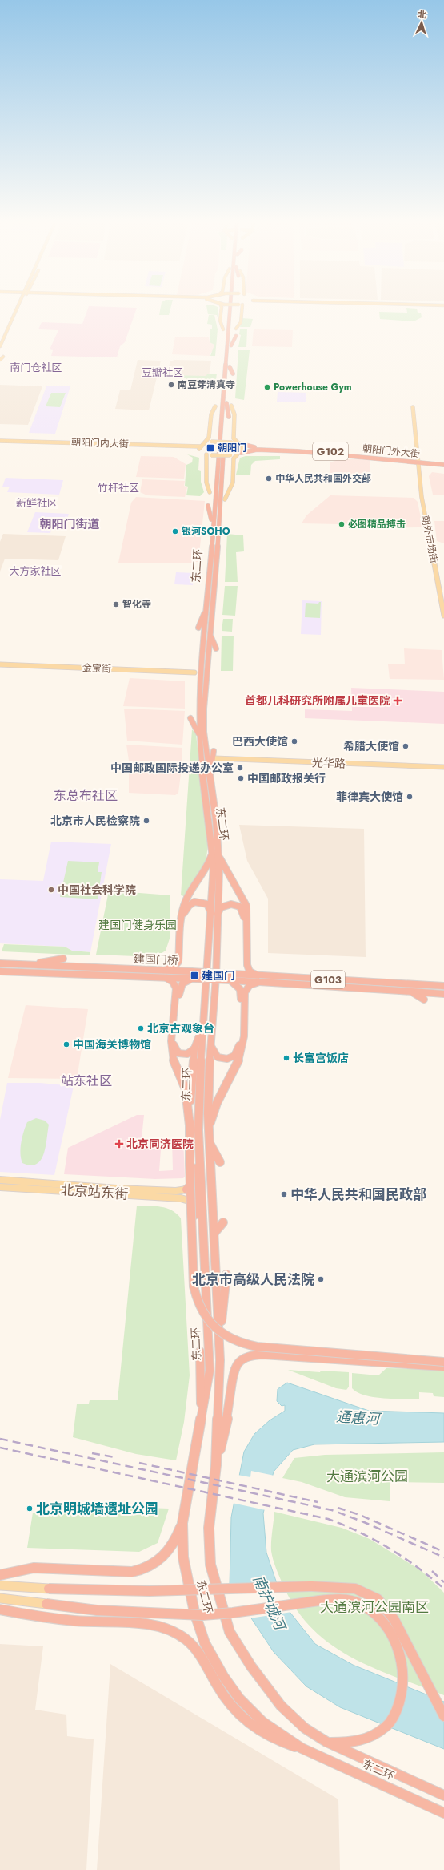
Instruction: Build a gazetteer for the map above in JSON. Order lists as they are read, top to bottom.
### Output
{
  "streets": {
    "highway": [
      "G102",
      "朝阳门外大街",
      "东二环",
      "建国门桥",
      "G103"
    ],
    "main road": [
      "朝阳门内大街",
      "朝外市场街",
      "金宝街",
      "光华路",
      "北京站东街"
    ]
  },
  "crossings": [
    ["朝阳门外大街", "朝外市场街"],
    ["建国门桥", "G103"]
  ],
  "districts": [
    "南门仓社区",
    "豆瓣社区",
    "竹杆社区",
    "新鲜社区",
    "朝阳门街道",
    "大方家社区",
    "东总布社区",
    "站东社区"
  ],
  "water": ["通惠河", "南护城河"],
  "parks": ["建国门健身乐园", "大通滨河公园", "大通滨河公园南区"],
  "places": {
    "other": [
      "南豆芽清真寺",
      "Powerhouse Gym",
      "中华人民共和国外交部",
      "必图精品搏击",
      "银河SOHO",
      "智化寺",
      "巴西大使馆",
      "希腊大使馆",
      "中国邮政国际投递办公室",
      "中国邮政报关行",
      "菲律宾大使馆",
      "北京市人民检察院",
      "中国社会科学院",
      "北京古观象台",
      "中国海关博物馆",
      "长富宫饭店",
      "中华人民共和国民政部",
      "北京市高级人民法院",
      "北京明城墙遗址公园"
    ],
    "transit": ["朝阳门", "建国门"],
    "health": ["首都儿科研究所附属儿童医院", "北京同济医院"]
  },
  "north": "top"
}
